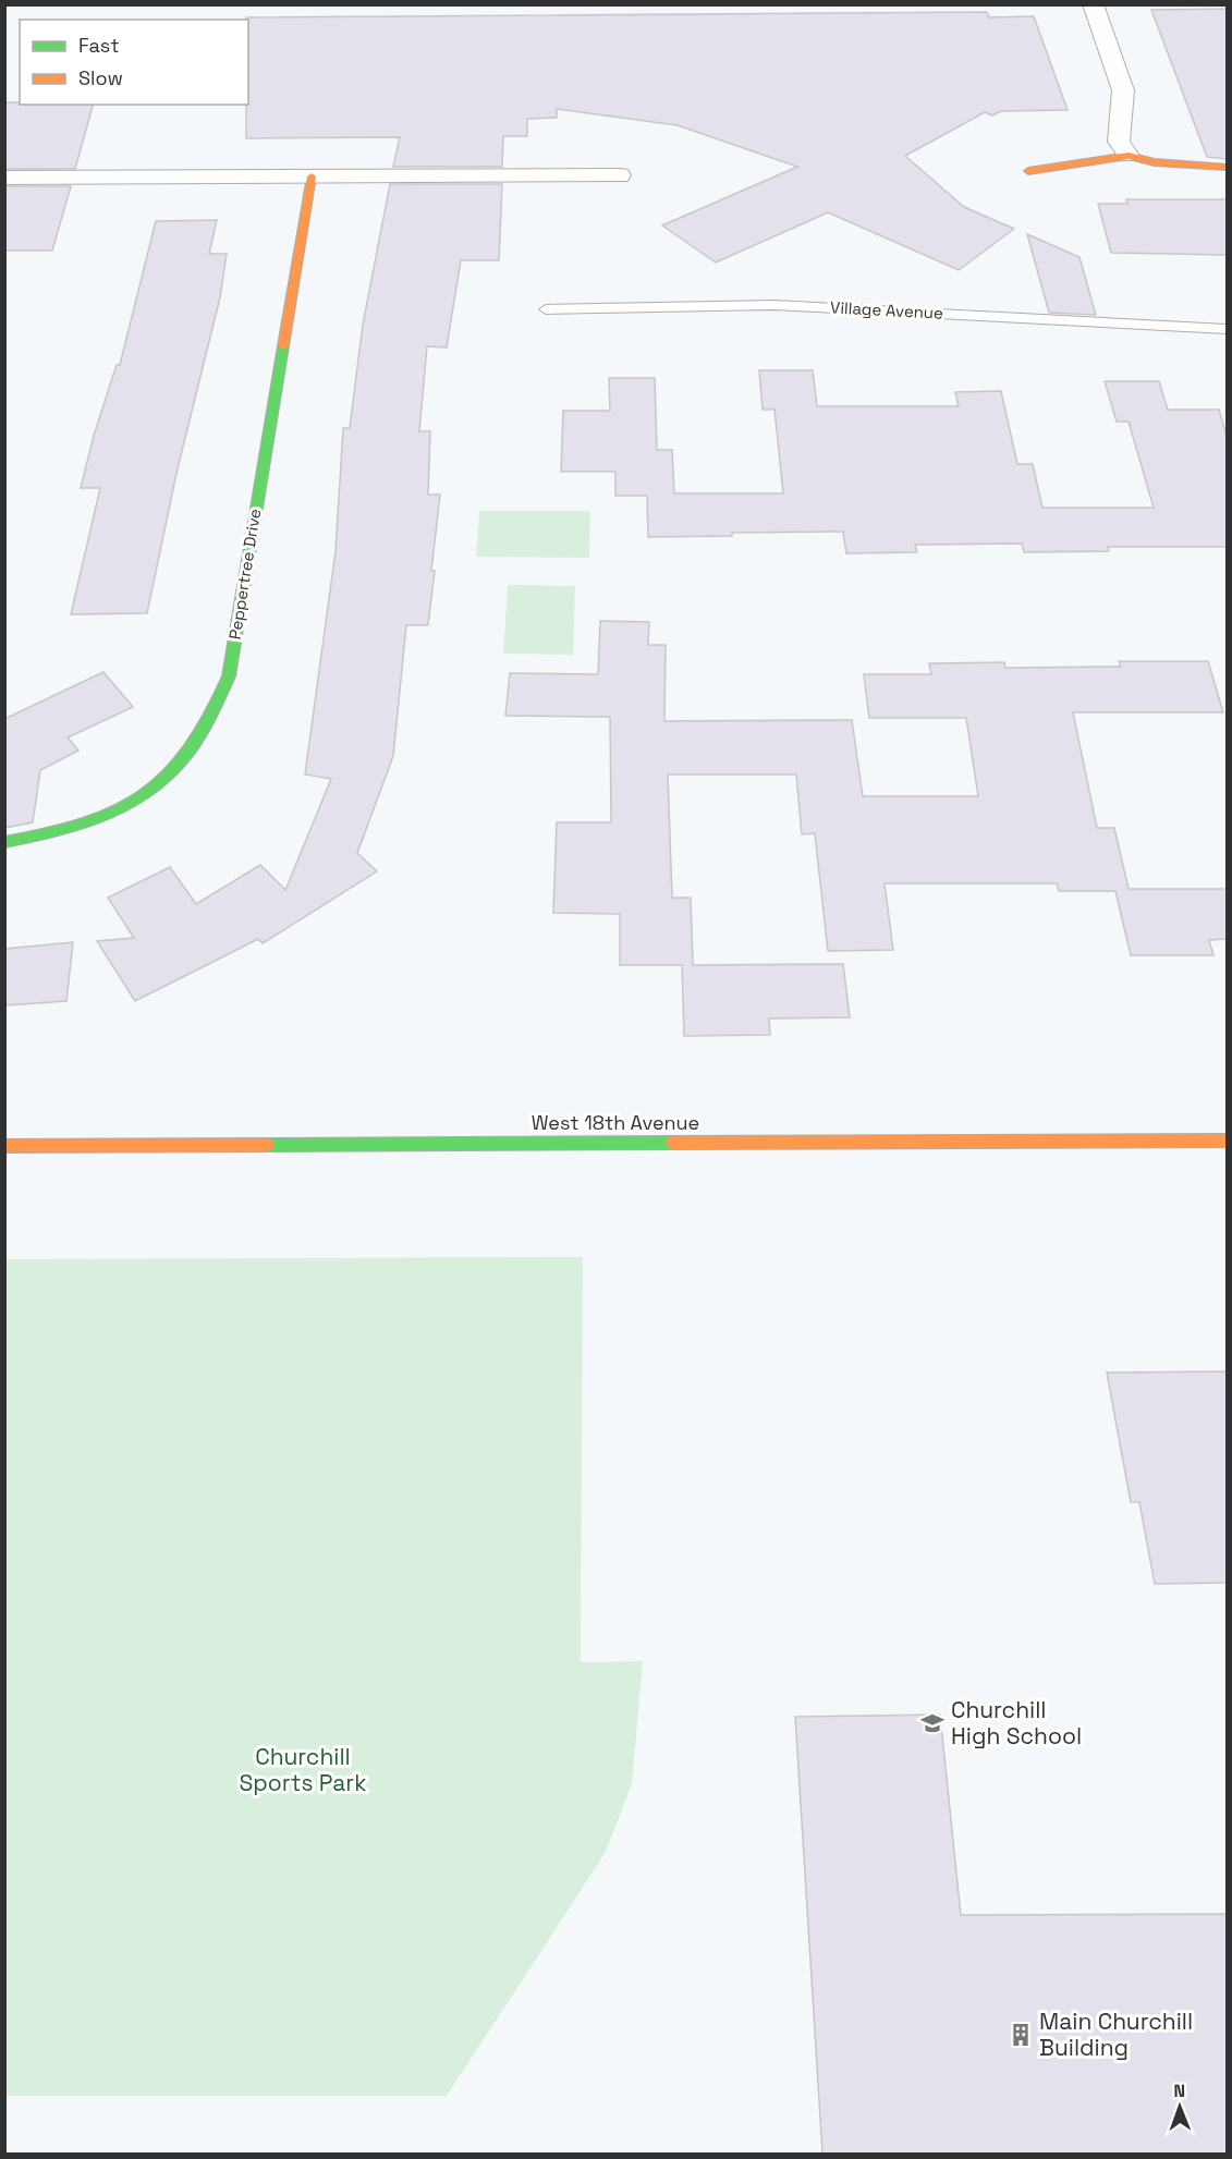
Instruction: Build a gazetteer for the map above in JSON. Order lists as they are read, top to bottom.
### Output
{
  "streets": {
    "street": ["Peppertree Drive", "West 18th Avenue"],
    "lane": ["Village Avenue"]
  },
  "parks": ["Churchill Sports Park"],
  "places": {
    "school or university": ["Churchill High School"],
    "building": ["Main Churchill Building"]
  },
  "legend": ["Fast", "Slow"],
  "north": "top"
}
